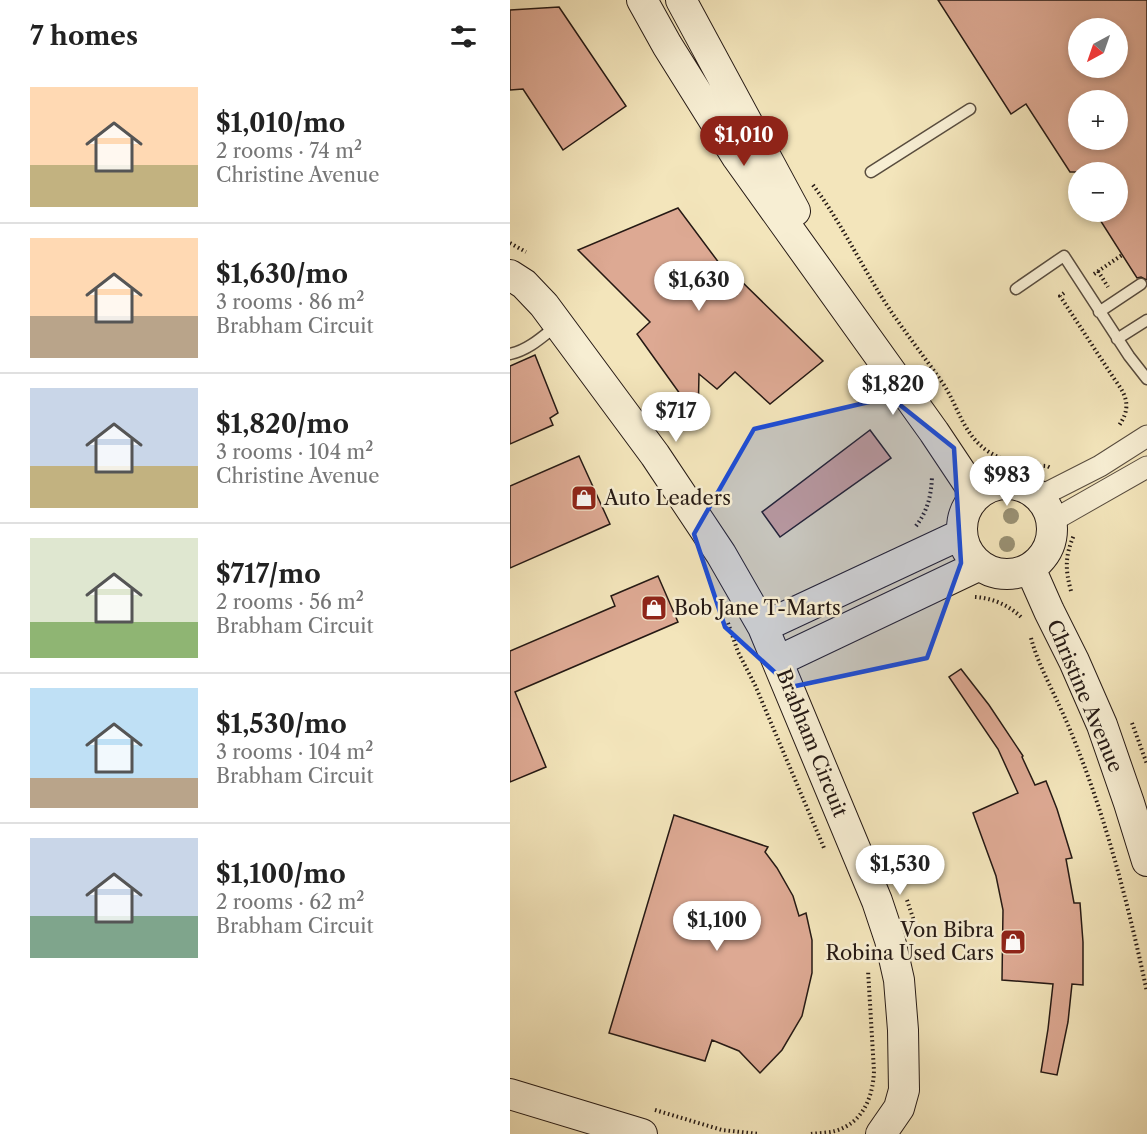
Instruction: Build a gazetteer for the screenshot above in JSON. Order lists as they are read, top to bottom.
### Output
{
  "streets": {
    "street": ["Christine Avenue", "Brabham Circuit"]
  },
  "crossings": [
    ["Christine Avenue", "Brabham Circuit"]
  ],
  "places": {
    "shop": ["Auto Leaders", "Bob Jane T-Marts", "Von Bibra Robina Used Cars"]
  },
  "north": "bottom left",
  "page": {
    "heading": "7 homes",
    "map_buttons": ["+", "−"],
    "list": [
      {
        "name": "$1,010/mo",
        "note": "2 rooms · 74 m² · Christine Avenue"
      },
      {
        "name": "$1,630/mo",
        "note": "3 rooms · 86 m² · Brabham Circuit"
      },
      {
        "name": "$1,820/mo",
        "note": "3 rooms · 104 m² · Christine Avenue"
      },
      {
        "name": "$717/mo",
        "note": "2 rooms · 56 m² · Brabham Circuit"
      },
      {
        "name": "$1,530/mo",
        "note": "3 rooms · 104 m² · Brabham Circuit"
      },
      {
        "name": "$1,100/mo",
        "note": "2 rooms · 62 m² · Brabham Circuit"
      }
    ],
    "price": [
      "$1,010",
      "$1,630",
      "$1,820",
      "$717",
      "$983",
      "$1,530",
      "$1,100"
    ]
  }
}
